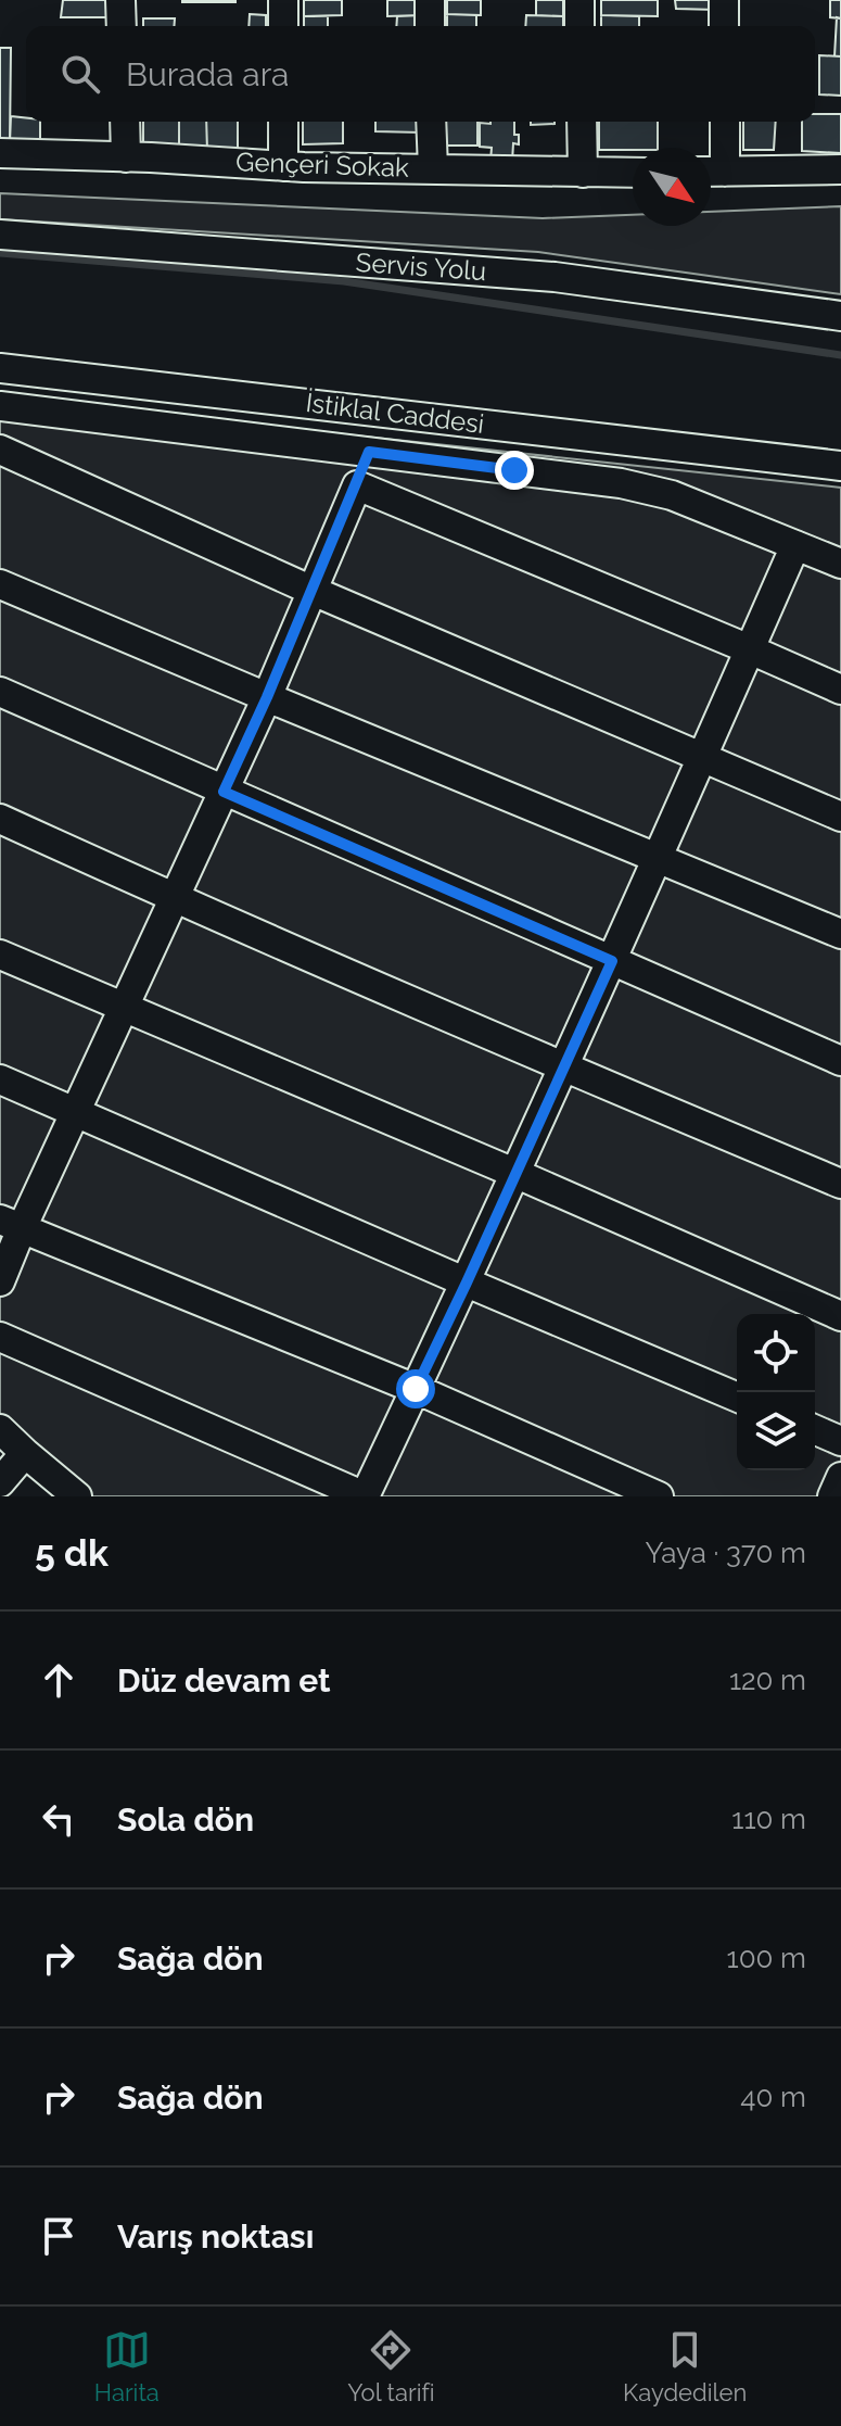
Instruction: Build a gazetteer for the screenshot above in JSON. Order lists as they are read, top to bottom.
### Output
{
  "streets": {
    "street": ["Gençeri Sokak", "Servis Yolu", "İstiklal Caddesi"]
  },
  "north": "bottom right",
  "page": {
    "search": "Burada ara",
    "heading": ["5 dk", "Yaya · 370 m"],
    "list": [
      ["Düz devam et", "120 m"],
      ["Sola dön", "110 m"],
      ["Sağa dön", "100 m"],
      ["Sağa dön", "40 m"],
      "Varış noktası"
    ],
    "nav": ["Harita", "Yol tarifi", "Kaydedilen"]
  }
}
